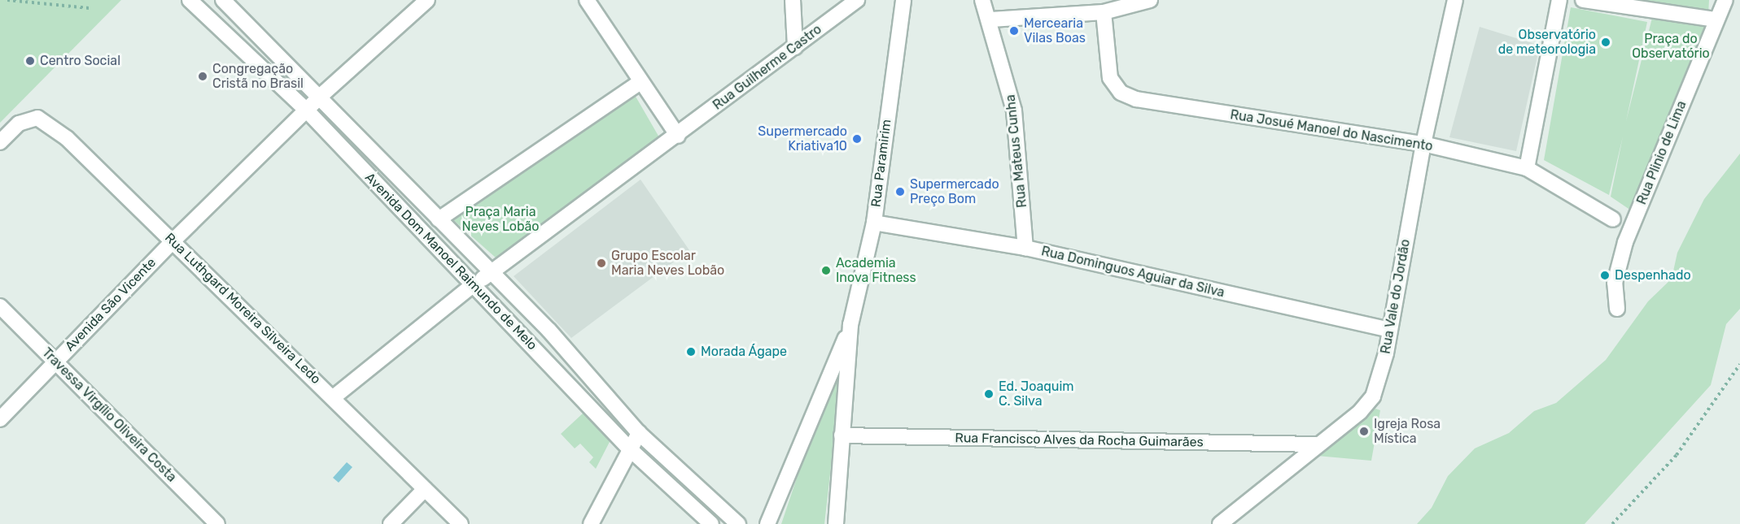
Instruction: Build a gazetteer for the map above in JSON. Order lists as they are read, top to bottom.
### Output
{
  "streets": {
    "street": [
      "Rua Guilherme Castro",
      "Rua Josué Manoel do Nascimento",
      "Rua Mateus Cunha",
      "Rua Plinio de Lima",
      "Rua Paramirim",
      "Avenida Dom Manoel Raimundo de Melo",
      "Rua Dominguos Aguiar da Silva",
      "Rua Vale do Jordão",
      "Avenida São Vicente",
      "Rua Luthgard Moreira Silveira Ledo",
      "Travessa Virgílio Oliveira Costa",
      "Rua Francisco Alves da Rocha Guimarães"
    ]
  },
  "crossings": [
    ["Rua Josué Manoel do Nascimento", "Rua Vale do Jordão"],
    ["Rua Mateus Cunha", "Rua Dominguos Aguiar da Silva"],
    ["Rua Paramirim", "Rua Dominguos Aguiar da Silva"],
    ["Rua Paramirim", "Rua Francisco Alves da Rocha Guimarães"],
    ["Avenida Dom Manoel Raimundo de Melo", "Avenida São Vicente"],
    ["Rua Dominguos Aguiar da Silva", "Rua Vale do Jordão"],
    ["Rua Vale do Jordão", "Rua Francisco Alves da Rocha Guimarães"],
    ["Avenida São Vicente", "Rua Luthgard Moreira Silveira Ledo"],
    ["Avenida São Vicente", "Travessa Virgílio Oliveira Costa"]
  ],
  "parks": ["Praça do Observatório", "Praça Maria Neves Lobão"],
  "places": [
    "Mercearia Vilas Boas",
    "Observatório de meteorologia",
    "Centro Social",
    "Congregação Cristã no Brasil",
    "Supermercado Kriativa10",
    "Supermercado Preço Bom",
    "Grupo Escolar Maria Neves Lobão",
    "Academia Inova Fitness",
    "Despenhado",
    "Morada Ágape",
    "Ed. Joaquim C. Silva",
    "Igreja Rosa Mística"
  ]
}
